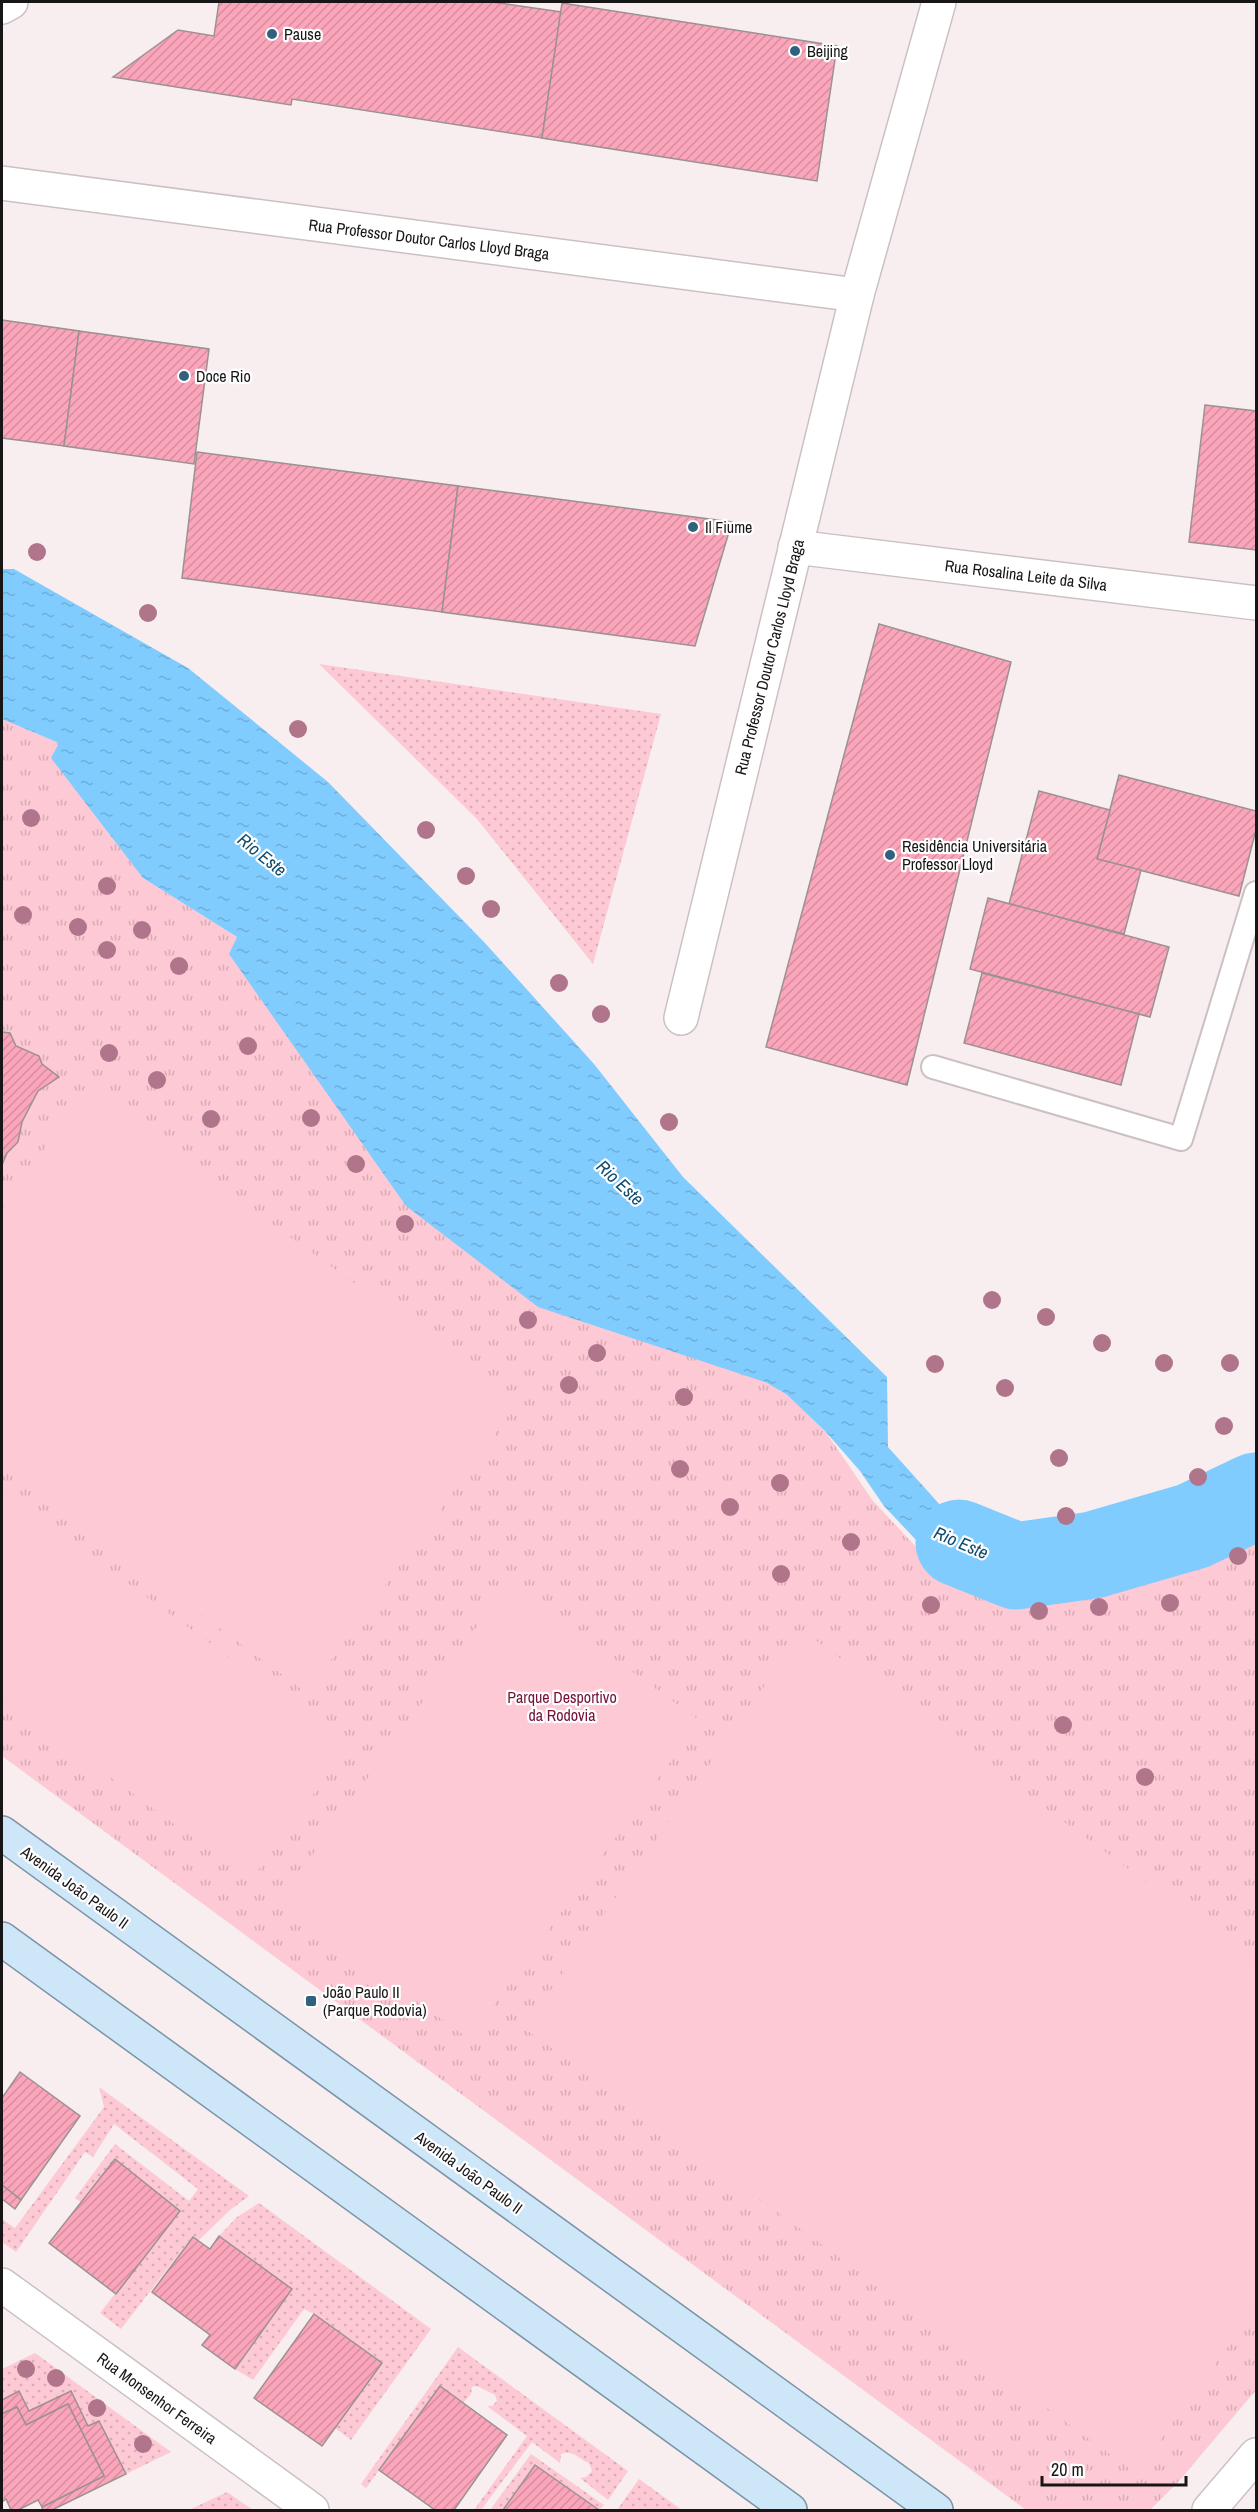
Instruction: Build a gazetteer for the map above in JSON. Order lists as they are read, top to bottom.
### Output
{
  "streets": {
    "main road": ["Avenida João Paulo II"],
    "street": ["Rua Professor Doutor Carlos Lloyd Braga", "Rua Rosalina Leite da Silva", "Rua Monsenhor Ferreira"]
  },
  "crossings": [
    ["Rua Professor Doutor Carlos Lloyd Braga", "Rua Rosalina Leite da Silva"]
  ],
  "water": ["Rio Este"],
  "parks": ["Parque Desportivo da Rodovia"],
  "places": {
    "other": [
      "Pause",
      "Beijing",
      "Doce Rio",
      "Il Fiume",
      "Residência Universitária Professor Lloyd"
    ],
    "transit": ["João Paulo II (Parque Rodovia)"]
  },
  "scale_bar": "20 m"
}
